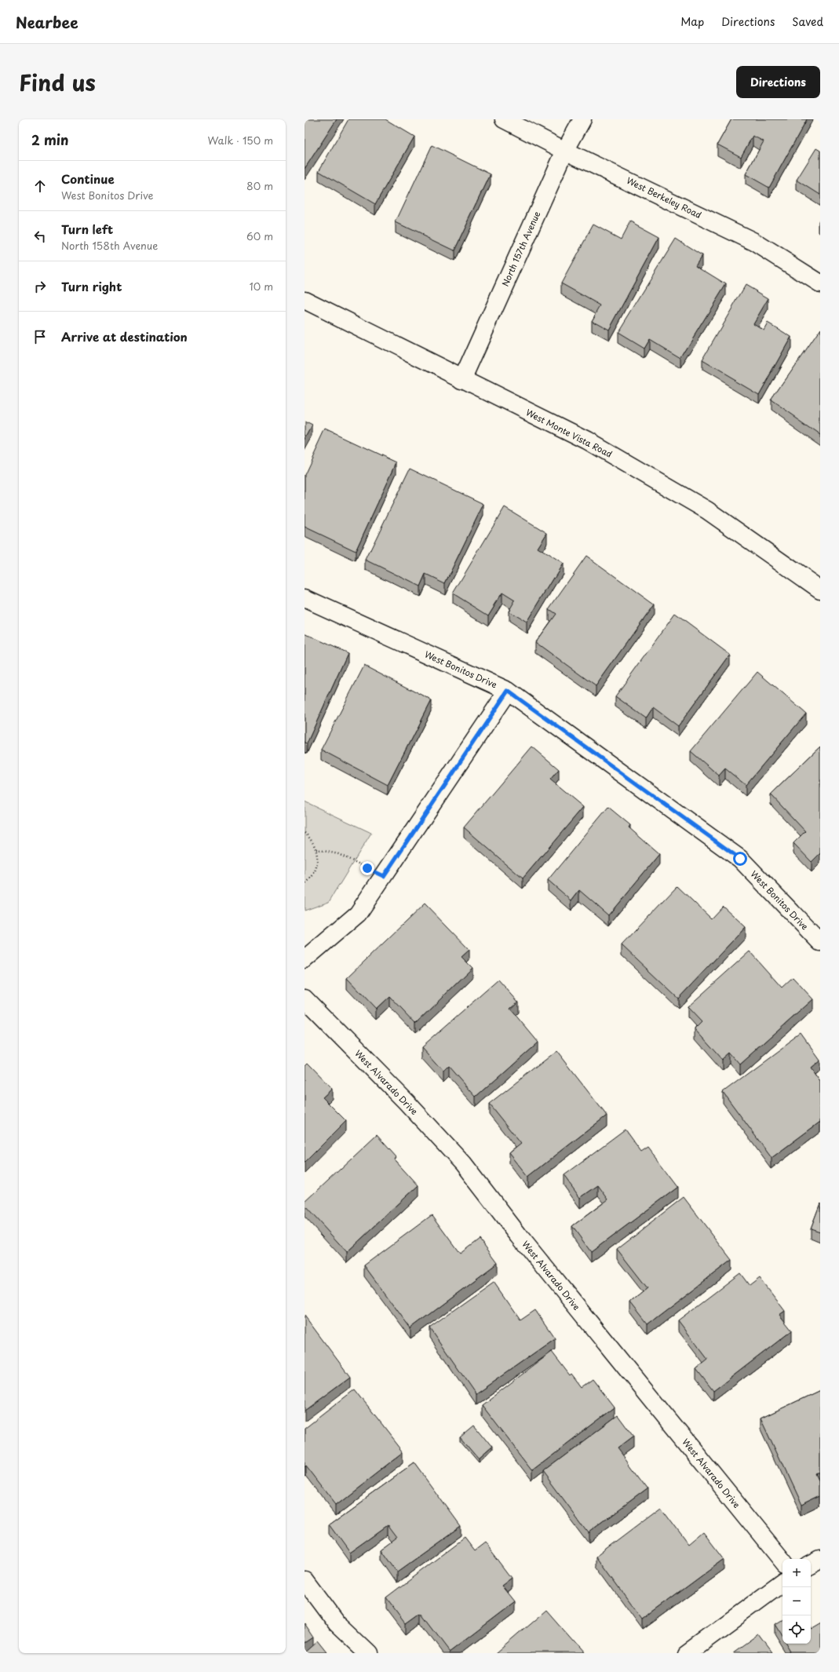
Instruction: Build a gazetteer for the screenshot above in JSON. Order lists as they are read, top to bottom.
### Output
{
  "streets": {
    "street": [
      "West Berkeley Road",
      "North 157th Avenue",
      "West Monte Vista Road",
      "West Bonitos Drive",
      "West Alvarado Drive"
    ]
  },
  "crossings": [
    ["West Berkeley Road", "North 157th Avenue"],
    ["North 157th Avenue", "West Monte Vista Road"]
  ],
  "page": {
    "header": "Nearbee",
    "nav": ["Map", "Directions", "Saved"],
    "title": "Find us",
    "buttons": "Directions",
    "heading": ["2 min", "Walk · 150 m"],
    "list": [
      ["Continue", "West Bonitos Drive", "80 m"],
      ["Turn left", "North 158th Avenue", "60 m"],
      ["Turn right", "10 m"],
      "Arrive at destination"
    ],
    "map_buttons": ["+", "−"]
  }
}
